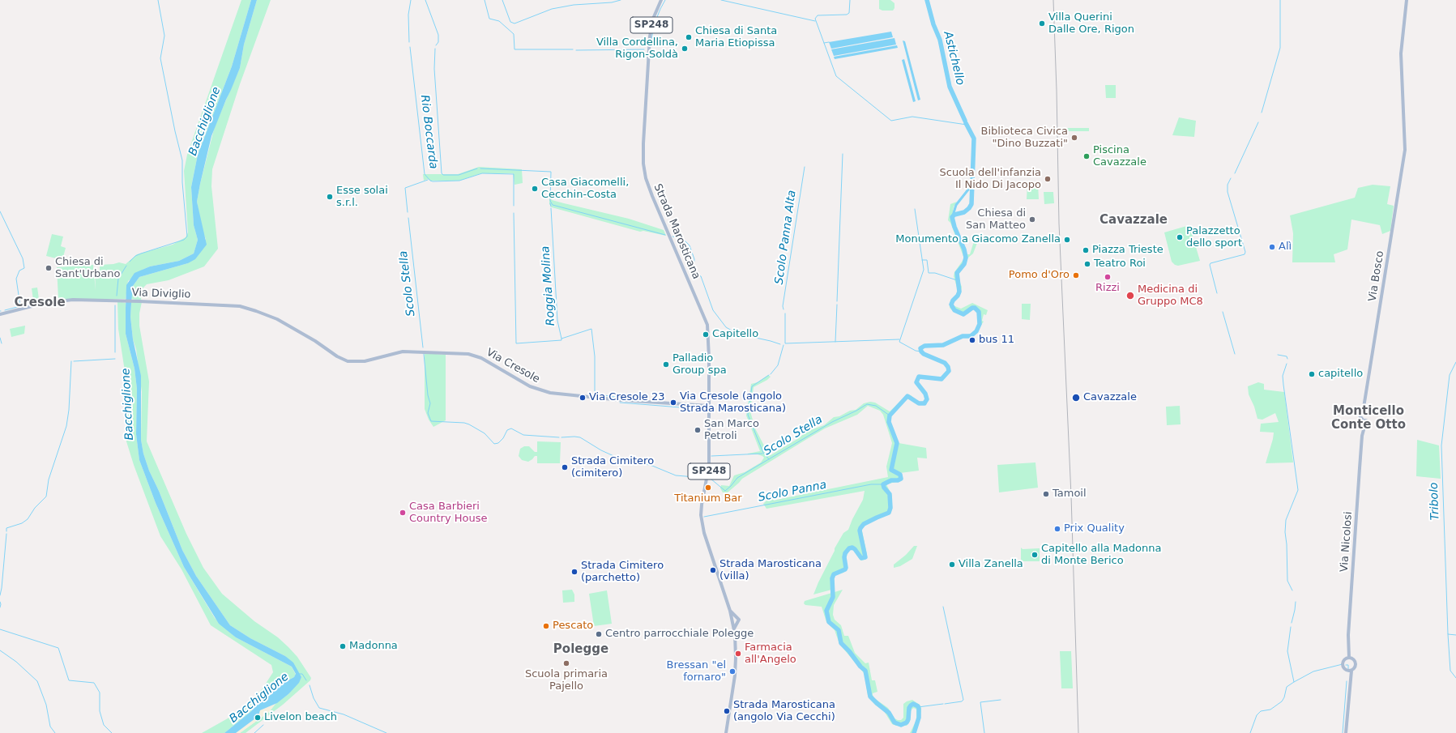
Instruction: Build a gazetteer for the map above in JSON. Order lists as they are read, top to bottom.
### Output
{
  "streets": {
    "main road": [
      "SP248",
      "Strada Marosticana",
      "Via Bosco",
      "Via Diviglio",
      "Via Cresole",
      "Via Nicolosi"
    ]
  },
  "crossings": [
    ["SP248", "Strada Marosticana"],
    ["SP248", "Via Cresole"],
    ["Strada Marosticana", "Via Cresole"],
    ["Via Bosco", "Via Nicolosi"],
    ["Via Diviglio", "Via Cresole"]
  ],
  "districts": [
    "Cavazzale",
    "Cresole",
    "Monticello Conte Otto",
    "Polegge"
  ],
  "water": [
    "Astichello",
    "Bacchiglione",
    "Rio Boccarda",
    "Scolo Panna Alta",
    "Scolo Stella",
    "Roggia Molina",
    "Scolo Panna",
    "Tribolo"
  ],
  "places": [
    "Villa Querini Dalle Ore, Rigon",
    "Chiesa di Santa Maria Etiopissa",
    "Villa Cordellina, Rigon-Soldà",
    "Biblioteca Civica \"Dino Buzzati\"",
    "Piscina Cavazzale",
    "Scuola dell'infanzia Il Nido Di Jacopo",
    "Casa Giacomelli, Cecchin-Costa",
    "Esse solai s.r.l.",
    "Chiesa di San Matteo",
    "Palazzetto dello sport",
    "Monumento a Giacomo Zanella",
    "Alì",
    "Piazza Trieste",
    "Teatro Roi",
    "Chiesa di Sant'Urbano",
    "Pomo d'Oro",
    "Rizzi",
    "Medicina di Gruppo MC8",
    "Capitello",
    "bus 11",
    "Palladio Group spa",
    "capitello",
    "Via Cresole 23",
    "Cavazzale",
    "Via Cresole (angolo Strada Marosticana)",
    "San Marco Petroli",
    "Strada Cimitero (cimitero)",
    "Titanium Bar",
    "Tamoil",
    "Casa Barbieri Country House",
    "Prix Quality",
    "Capitello alla Madonna di Monte Berico",
    "Villa Zanella",
    "Strada Marosticana (villa)",
    "Strada Cimitero (parchetto)",
    "Pescato",
    "Centro parrocchiale Polegge",
    "Madonna",
    "Farmacia all'Angelo",
    "Scuola primaria Pajello",
    "Bressan \"el fornaro\"",
    "Strada Marosticana (angolo Via Cecchi)",
    "Livelon beach"
  ]
}
